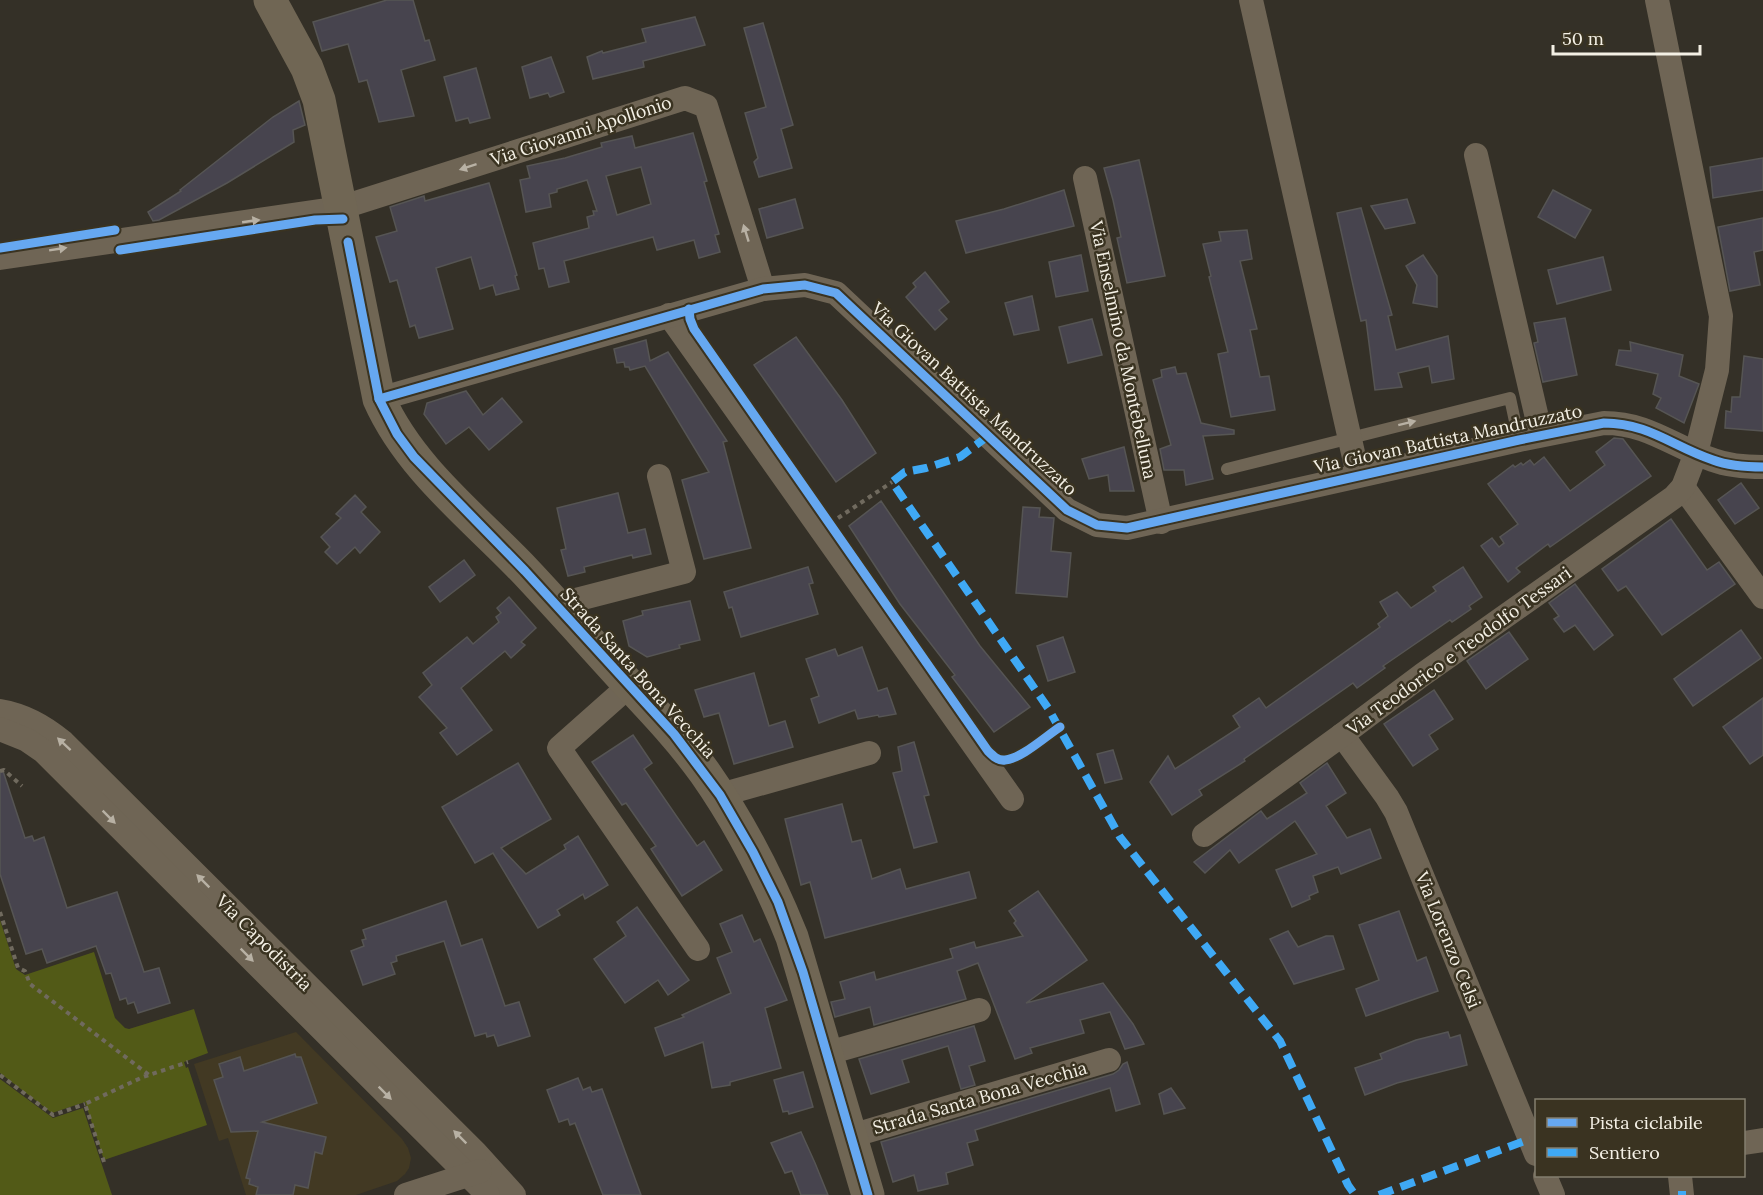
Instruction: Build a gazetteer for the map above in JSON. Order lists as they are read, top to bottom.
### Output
{
  "streets": {
    "street": [
      "Via Giovanni Apollonio",
      "Via Enselmino da Montebelluna",
      "Via Giovan Battista Mandruzzato",
      "Via Teodorico e Teodolfo Tessari",
      "Strada Santa Bona Vecchia",
      "Via Lorenzo Celsi",
      "Via Capodistria"
    ]
  },
  "crossings": [
    ["Via Giovanni Apollonio", "Via Giovan Battista Mandruzzato"],
    ["Via Giovanni Apollonio", "Strada Santa Bona Vecchia"],
    ["Via Enselmino da Montebelluna", "Via Giovan Battista Mandruzzato"],
    ["Via Giovan Battista Mandruzzato", "Via Teodorico e Teodolfo Tessari"],
    ["Via Giovan Battista Mandruzzato", "Strada Santa Bona Vecchia"],
    ["Via Teodorico e Teodolfo Tessari", "Via Lorenzo Celsi"]
  ],
  "legend": ["Pista ciclabile", "Sentiero"],
  "scale_bar": "50 m"
}
